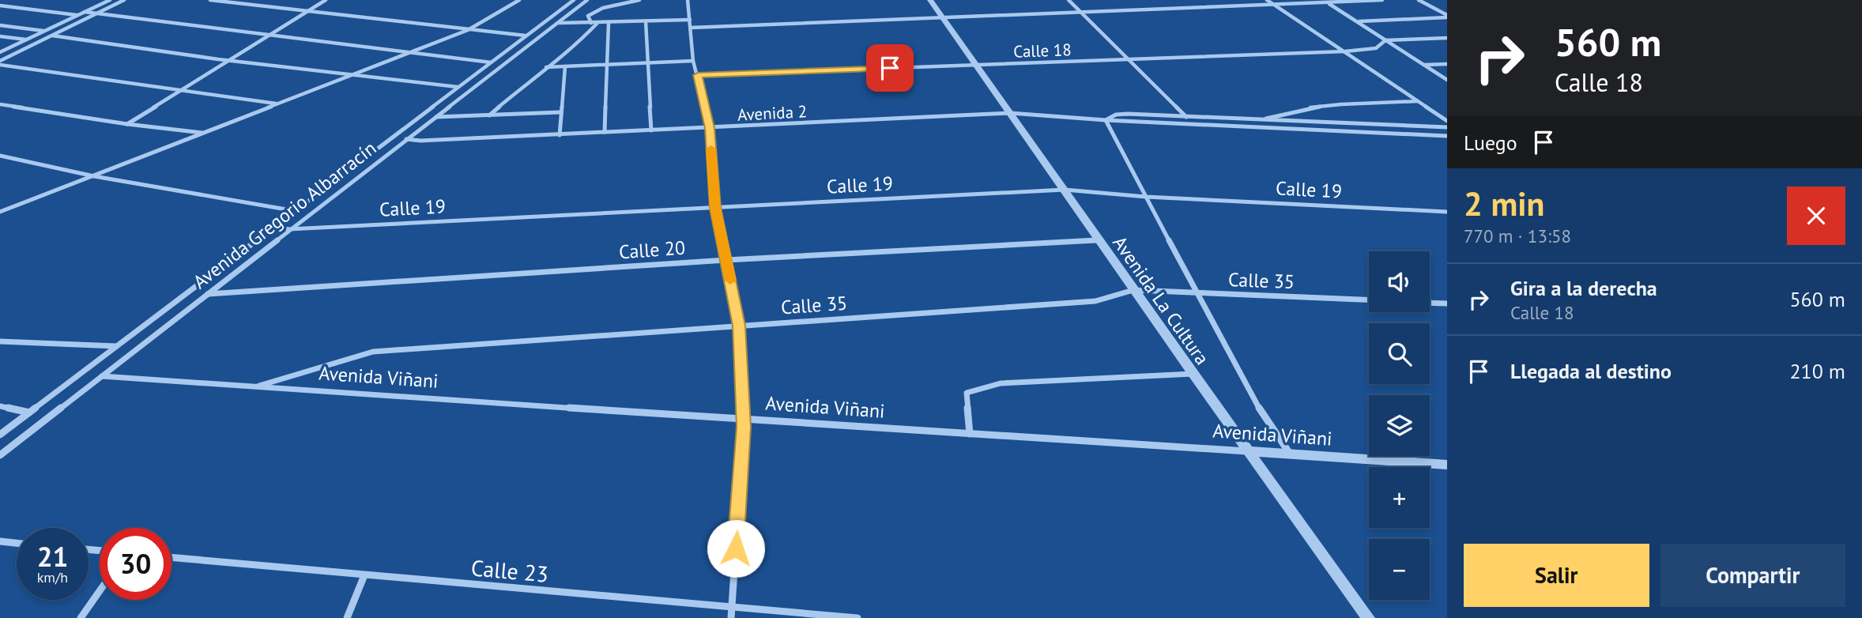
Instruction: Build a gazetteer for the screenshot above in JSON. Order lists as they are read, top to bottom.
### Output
{
  "streets": {
    "street": [
      "Calle 18",
      "Avenida 2",
      "Calle 19",
      "Avenida Gregorio Albarracín",
      "Calle 20",
      "Calle 35",
      "Avenida La Cultura",
      "Avenida Viñani",
      "Calle 23"
    ]
  },
  "crossings": [
    ["Calle 18", "Avenida La Cultura"],
    ["Avenida 2", "Avenida Gregorio Albarracín"],
    ["Avenida 2", "Avenida La Cultura"],
    ["Calle 19", "Avenida Gregorio Albarracín"],
    ["Calle 19", "Avenida La Cultura"],
    ["Avenida Gregorio Albarracín", "Calle 20"],
    ["Avenida Gregorio Albarracín", "Avenida Viñani"],
    ["Calle 20", "Avenida La Cultura"],
    ["Calle 35", "Avenida La Cultura"],
    ["Calle 35", "Avenida Viñani"],
    ["Avenida La Cultura", "Avenida Viñani"]
  ],
  "page": {
    "turn": ["560 m", "Calle 18"],
    "then": "Luego",
    "heading": ["2 min", "770 m · 13:58"],
    "map_buttons": ["+", "−"],
    "list": [
      {
        "name": "Gira a la derecha",
        "note": "Calle 18",
        "value": "560 m"
      },
      {
        "name": "Llegada al destino",
        "value": "210 m"
      }
    ],
    "speed": "21 km/h",
    "limit": "30",
    "buttons": ["Salir", "Compartir"]
  }
}
